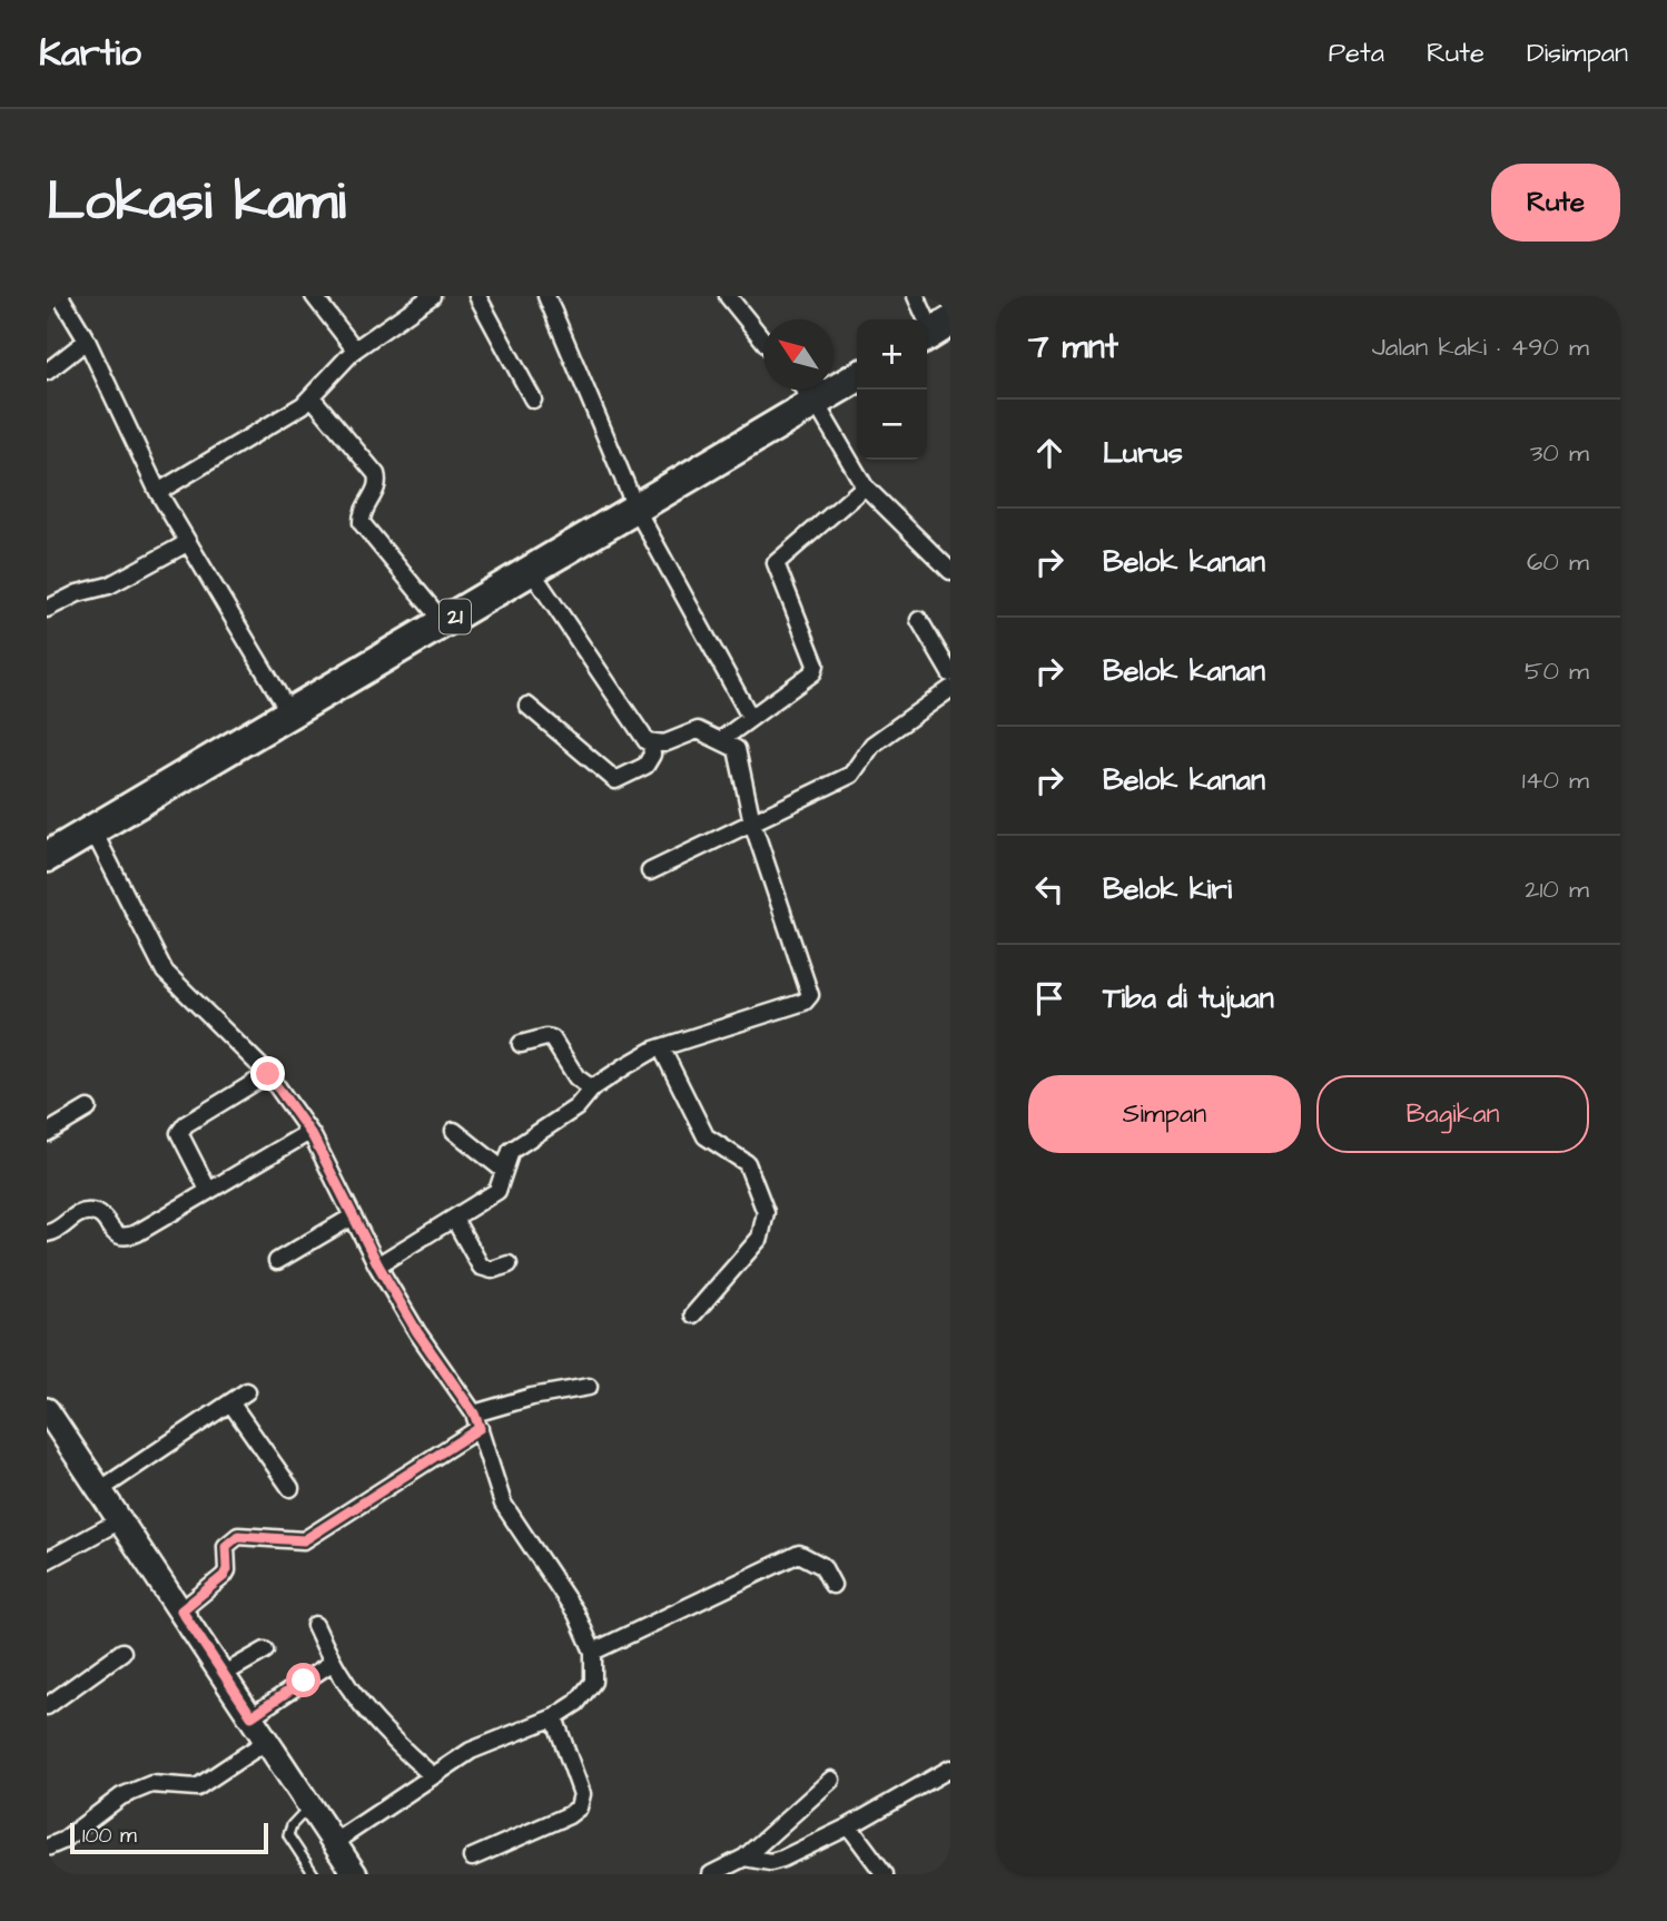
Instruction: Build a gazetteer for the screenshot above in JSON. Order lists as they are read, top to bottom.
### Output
{
  "streets": {
    "highway": ["21"]
  },
  "scale_bar": "100 m",
  "north": "top left",
  "page": {
    "header": "Kartio",
    "nav": ["Peta", "Rute", "Disimpan"],
    "buttons": [
      "Rute",
      ["Simpan", "Bagikan"]
    ],
    "title": "Lokasi kami",
    "heading": ["7 mnt", "Jalan kaki · 490 m"],
    "map_buttons": ["+", "−"],
    "list": [
      ["Lurus", "30 m"],
      ["Belok kanan", "60 m"],
      ["Belok kanan", "50 m"],
      ["Belok kanan", "140 m"],
      ["Belok kiri", "210 m"],
      "Tiba di tujuan"
    ],
    "scale": "100 m"
  }
}
